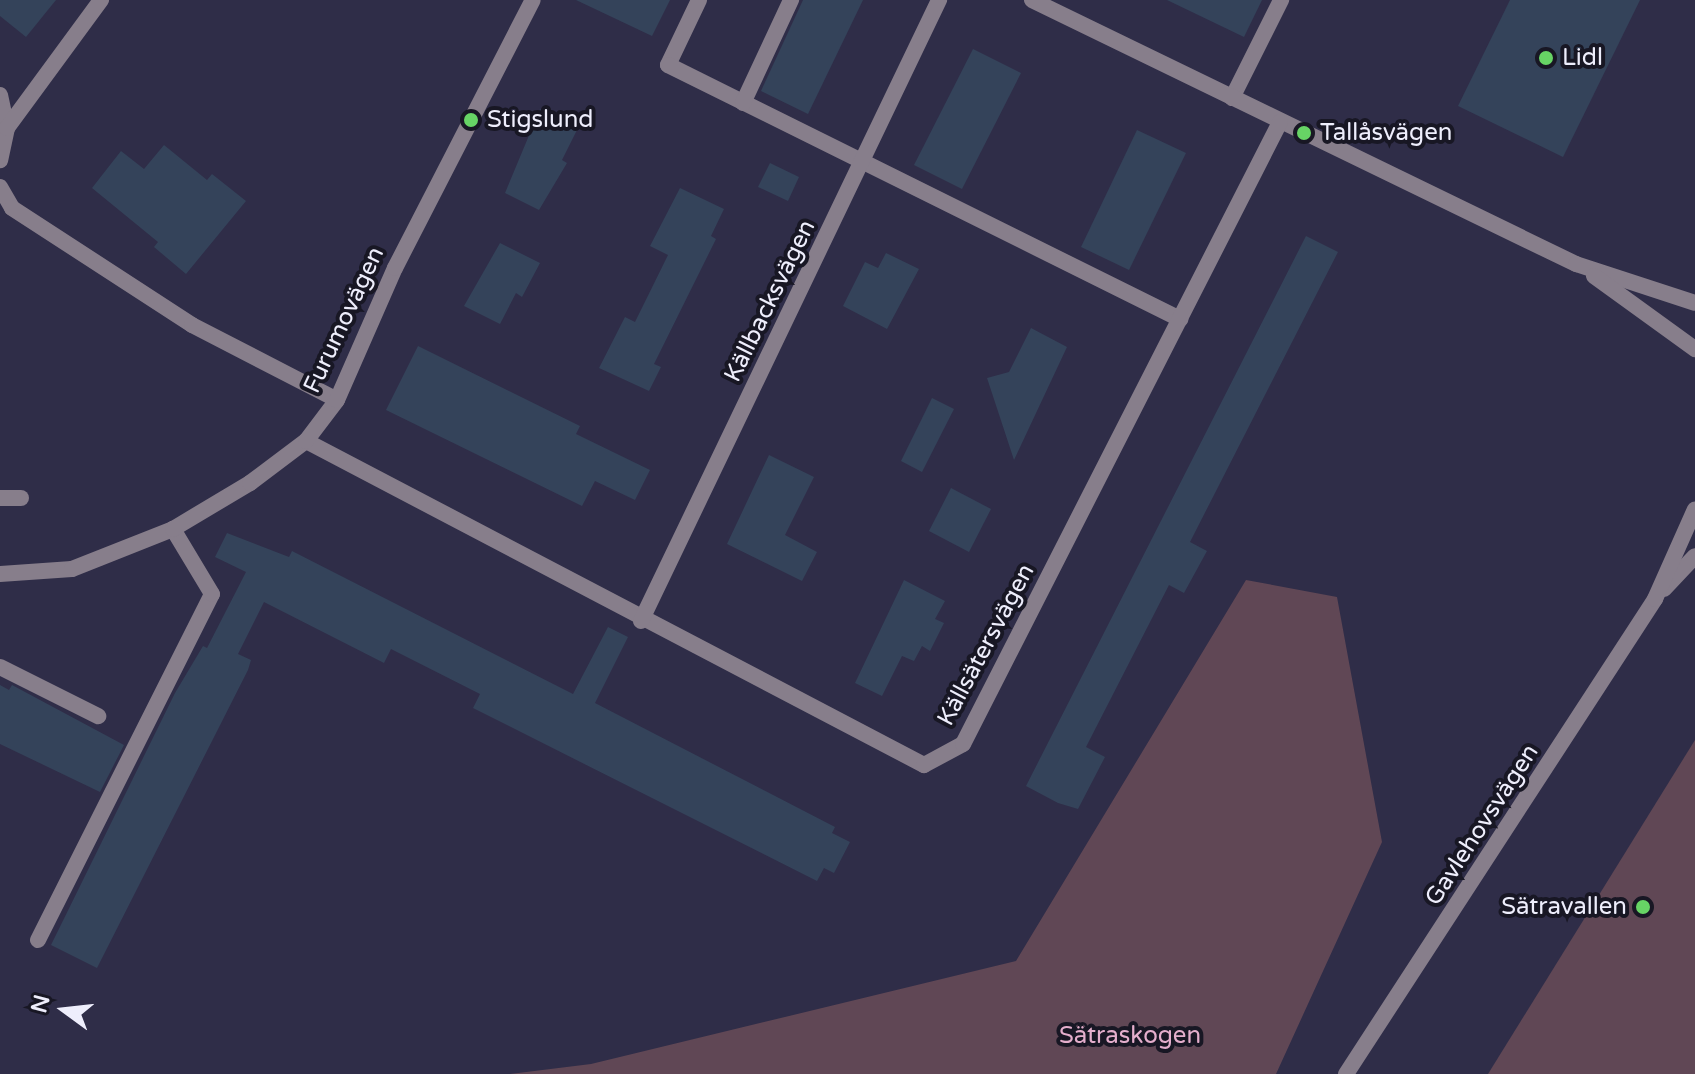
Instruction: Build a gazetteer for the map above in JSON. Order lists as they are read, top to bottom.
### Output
{
  "streets": {
    "street": [
      "Källbacksvägen",
      "Furumovägen",
      "Källsätersvägen",
      "Gavlehovsvägen"
    ]
  },
  "crossings": [
    ["Källbacksvägen", "Källsätersvägen"],
    ["Furumovägen", "Källsätersvägen"]
  ],
  "parks": ["Sätraskogen"],
  "places": [
    "Lidl",
    "Stigslund",
    "Tallåsvägen",
    "Sätravallen"
  ],
  "north": "left"
}
